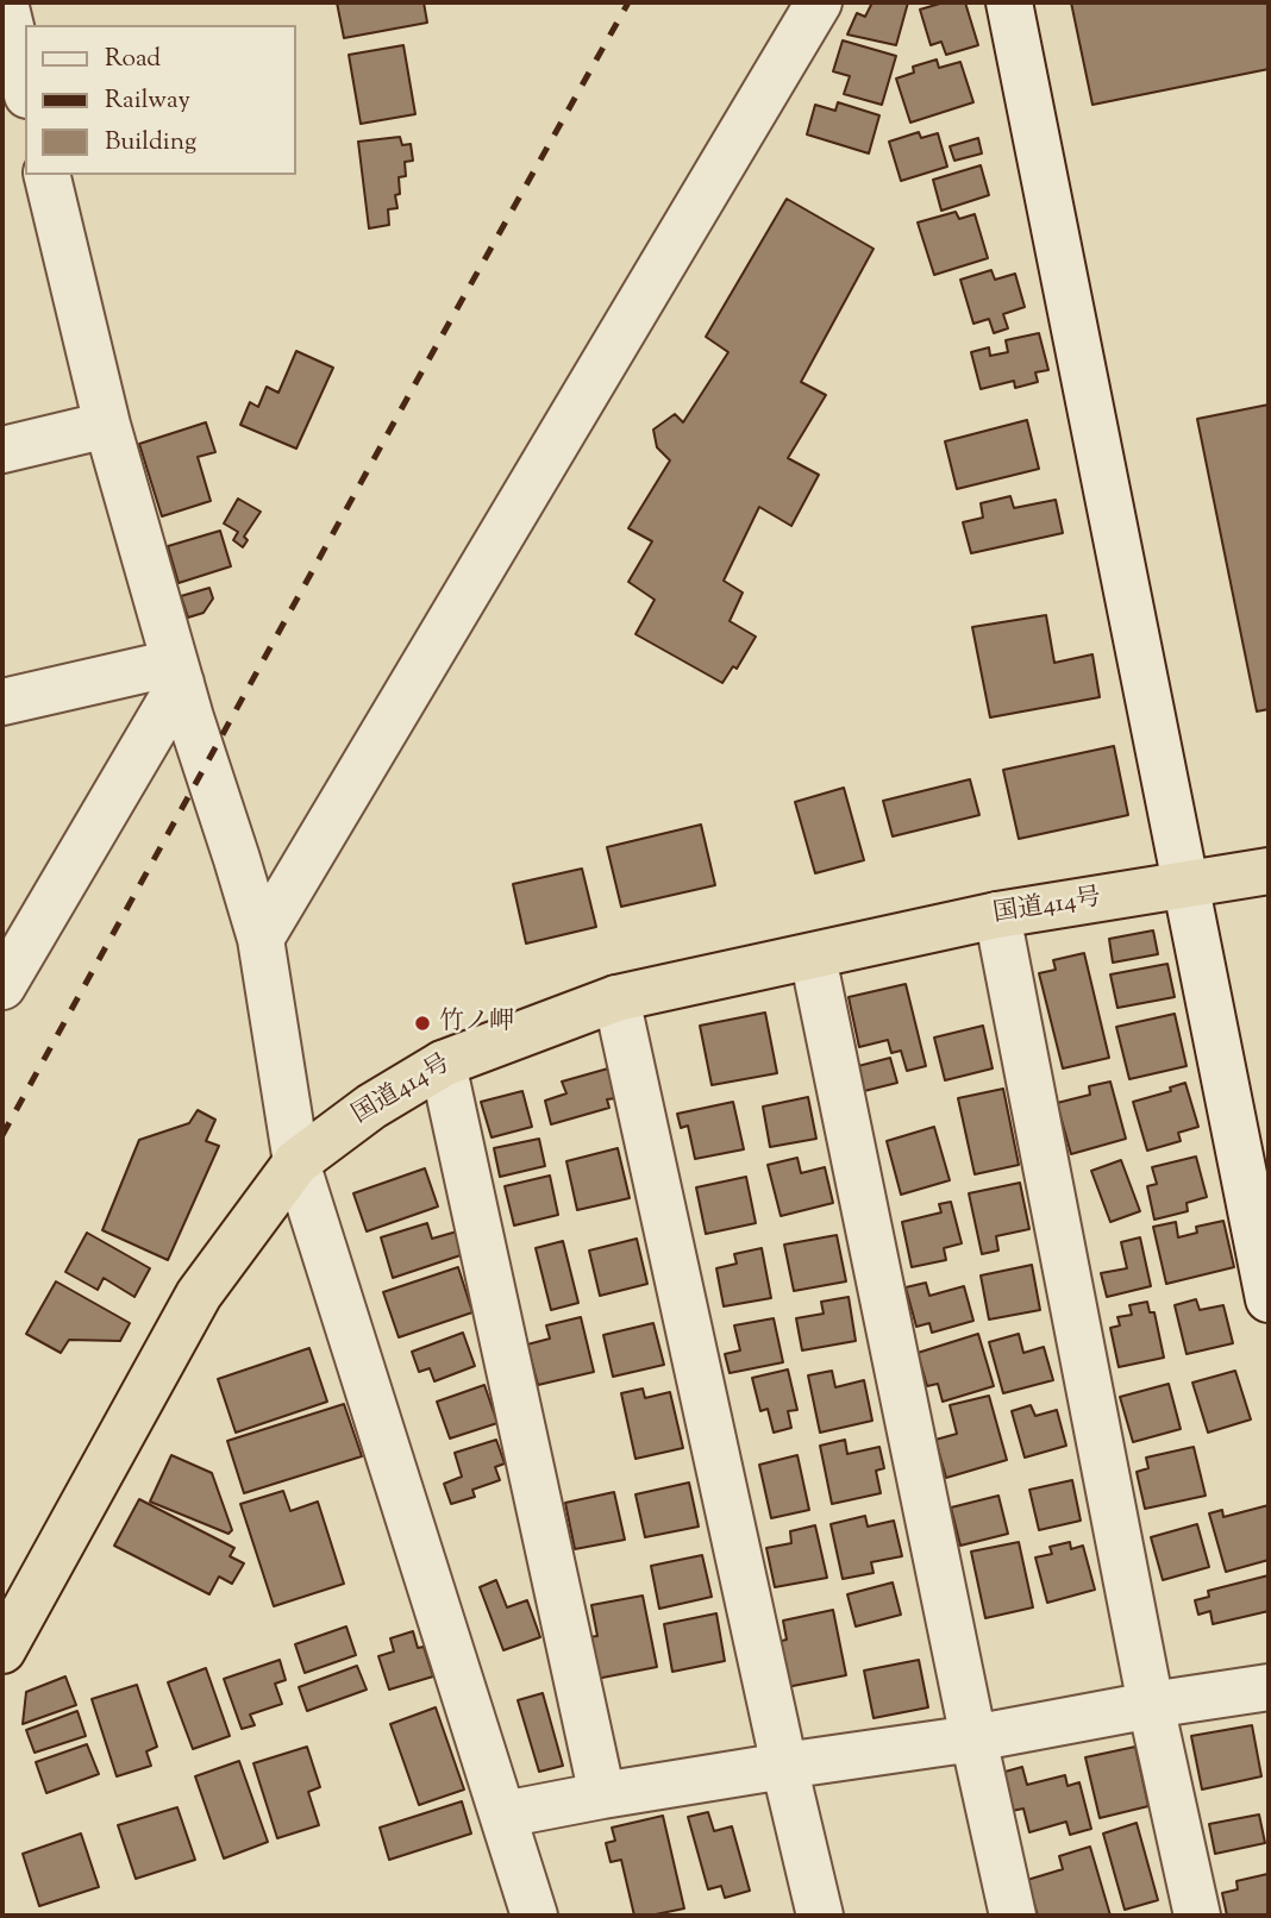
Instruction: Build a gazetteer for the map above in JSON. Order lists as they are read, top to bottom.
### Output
{
  "streets": {
    "highway": ["国道414号"]
  },
  "places": ["竹ノ岬"],
  "legend": ["Road", "Railway", "Building"]
}
